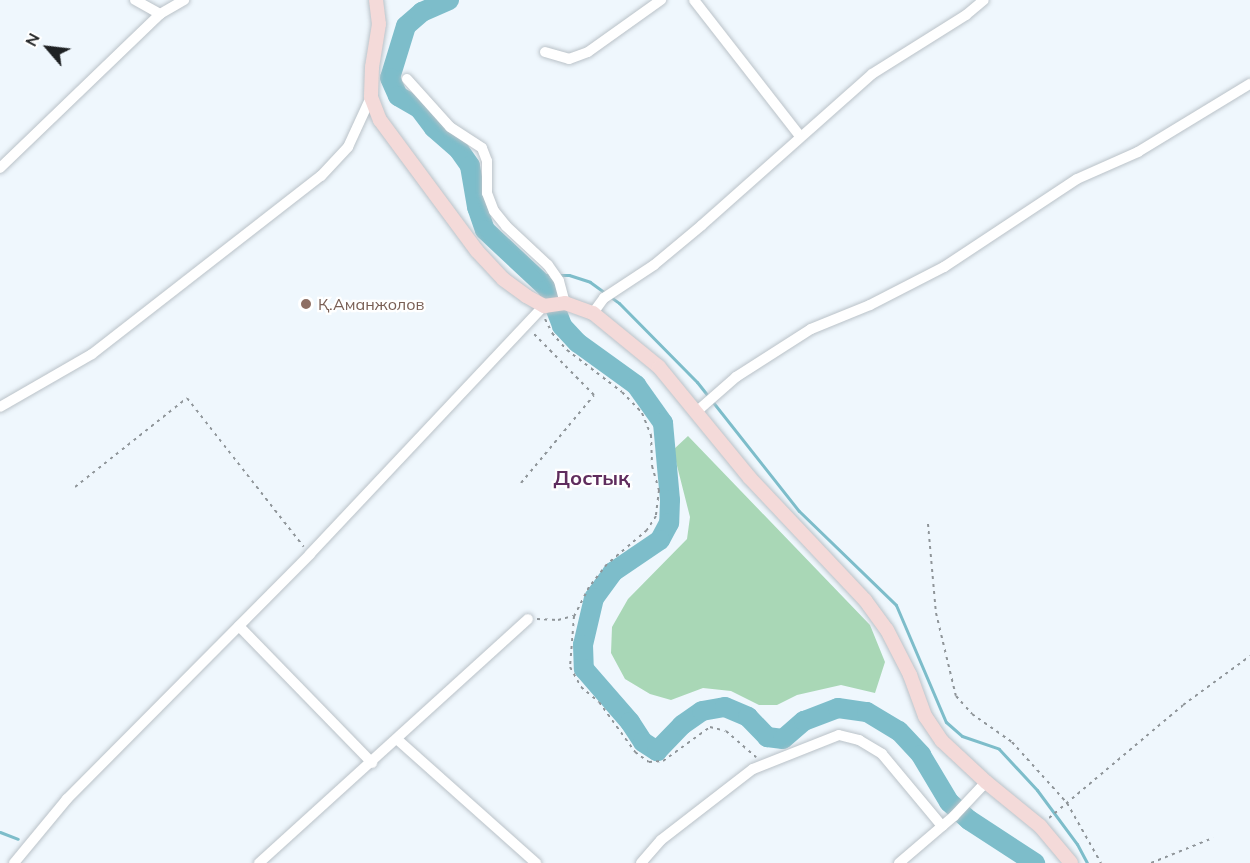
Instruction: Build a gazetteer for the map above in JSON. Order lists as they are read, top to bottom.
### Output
{
  "districts": ["Достық"],
  "places": ["Қ.Аманжолов"],
  "north": "top left"
}
